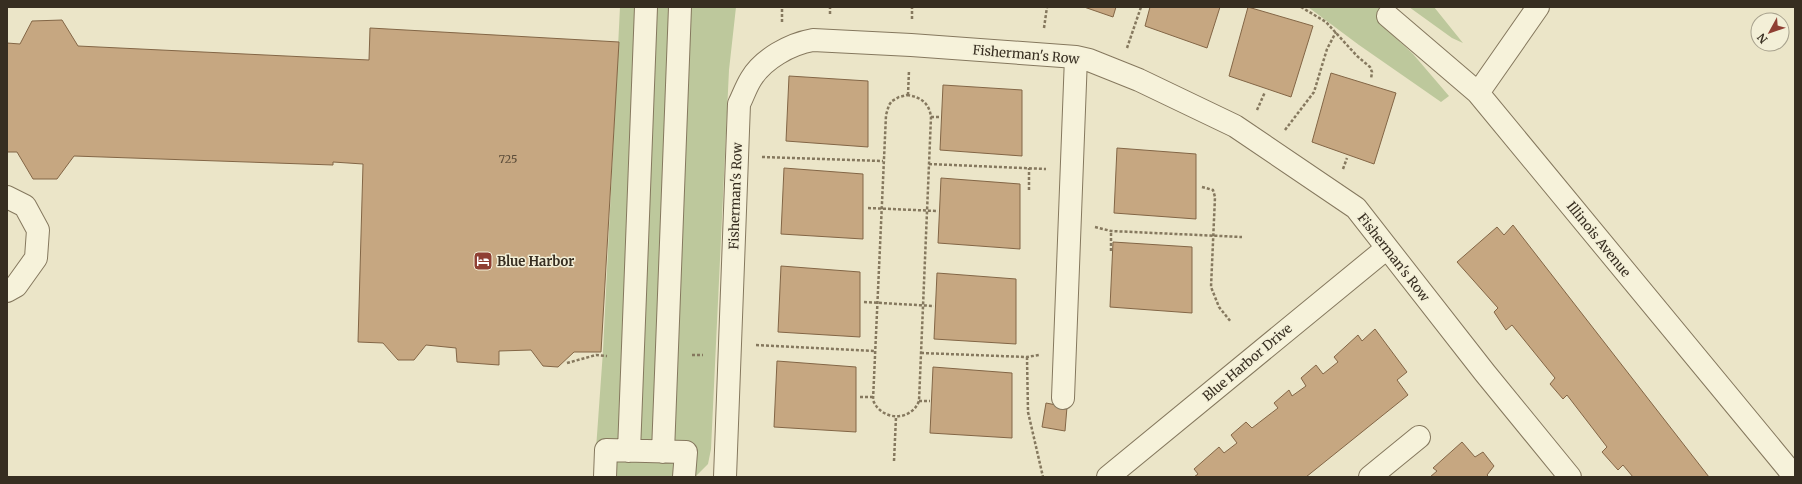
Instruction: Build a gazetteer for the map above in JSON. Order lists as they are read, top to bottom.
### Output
{
  "streets": {
    "street": ["Fisherman's Row", "Illinois Avenue", "Blue Harbor Drive"]
  },
  "crossings": [
    ["Fisherman's Row", "Blue Harbor Drive"]
  ],
  "places": {
    "hotel": ["Blue Harbor"]
  },
  "house_numbers": ["725"],
  "north": "bottom left"
}
